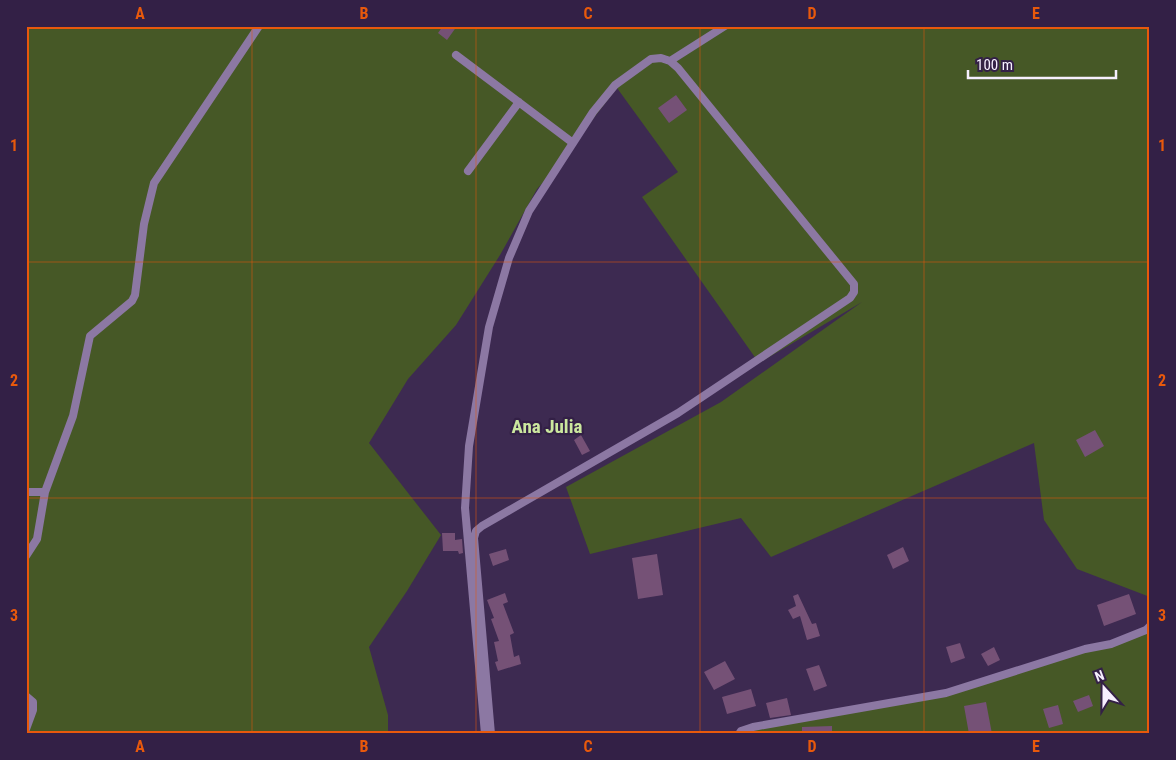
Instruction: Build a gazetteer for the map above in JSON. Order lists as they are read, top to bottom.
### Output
{
  "districts": ["Ana Julia"],
  "scale_bar": "100 m",
  "north": "top",
  "grid": {
    "columns": [
      "A",
      "B",
      "C",
      "D",
      "E"
    ],
    "rows": ["1", "2", "3"]
  }
}
